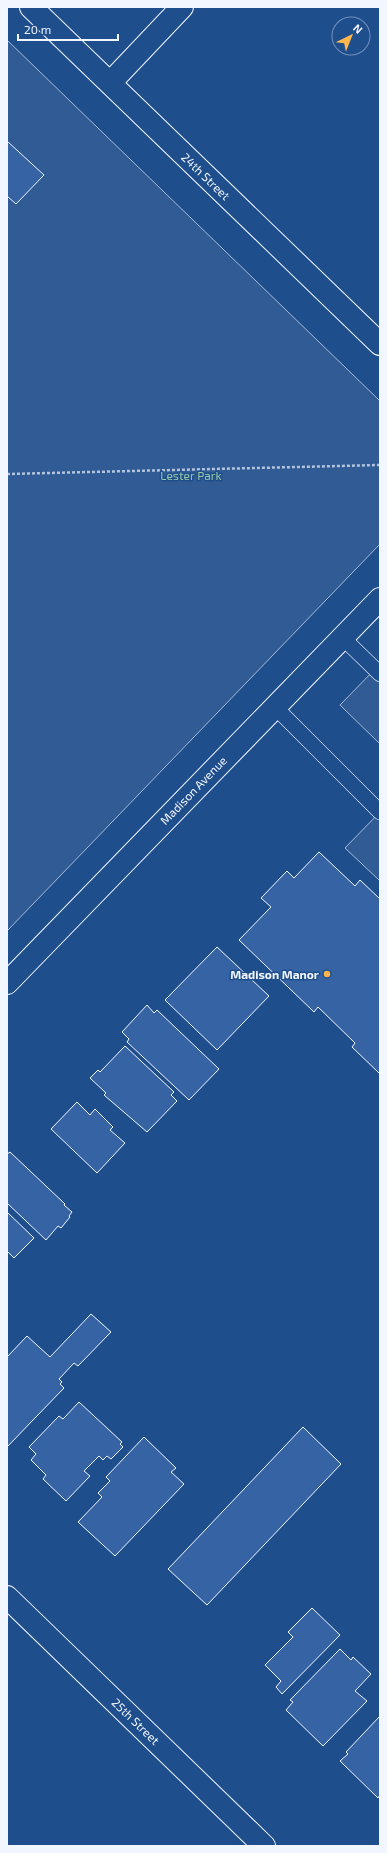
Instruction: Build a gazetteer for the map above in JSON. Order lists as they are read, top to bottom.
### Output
{
  "streets": {
    "street": ["24th Street", "Madison Avenue", "25th Street"]
  },
  "parks": ["Lester Park"],
  "places": ["Madison Manor"],
  "scale_bar": "20 m",
  "north": "top right"
}
